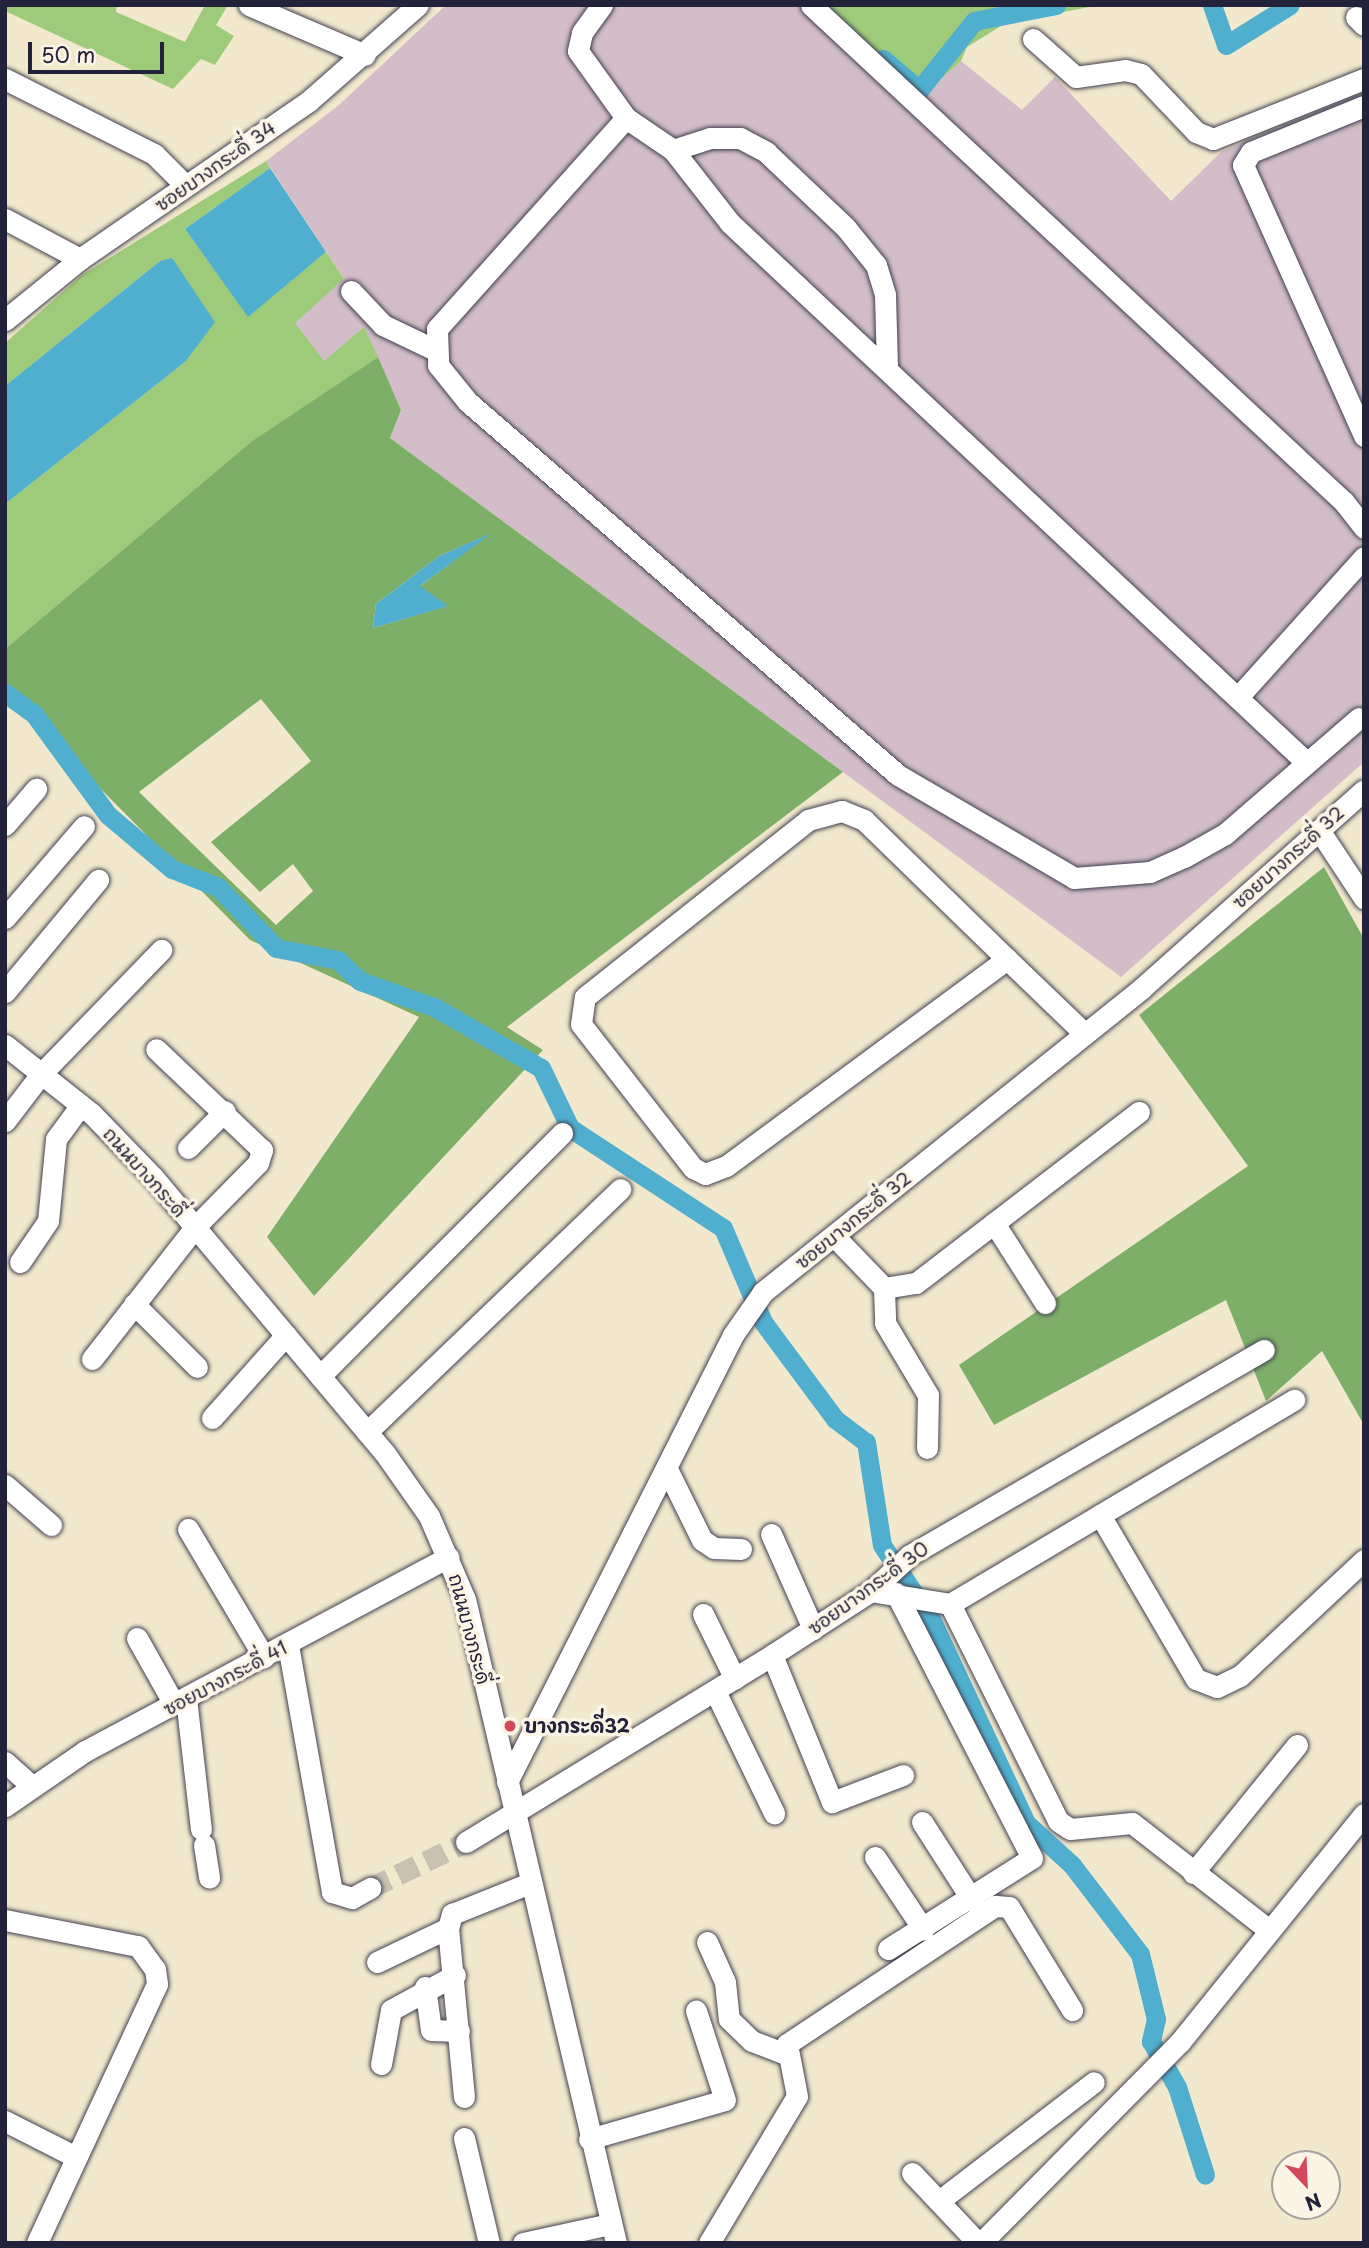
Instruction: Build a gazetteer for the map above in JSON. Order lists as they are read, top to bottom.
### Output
{
  "streets": {
    "street": [
      "ซอยบางกระดี่ 34",
      "ซอยบางกระดี่ 32",
      "ถนนบางกระดี่",
      "ซอยบางกระดี่ 30",
      "ซอยบางกระดี่ 41"
    ]
  },
  "crossings": [
    ["ซอยบางกระดี่ 32", "ถนนบางกระดี่"],
    ["ถนนบางกระดี่", "ซอยบางกระดี่ 30"],
    ["ถนนบางกระดี่", "ซอยบางกระดี่ 41"]
  ],
  "places": ["บางกระดี่32"],
  "scale_bar": "50 m",
  "north": "bottom right"
}
